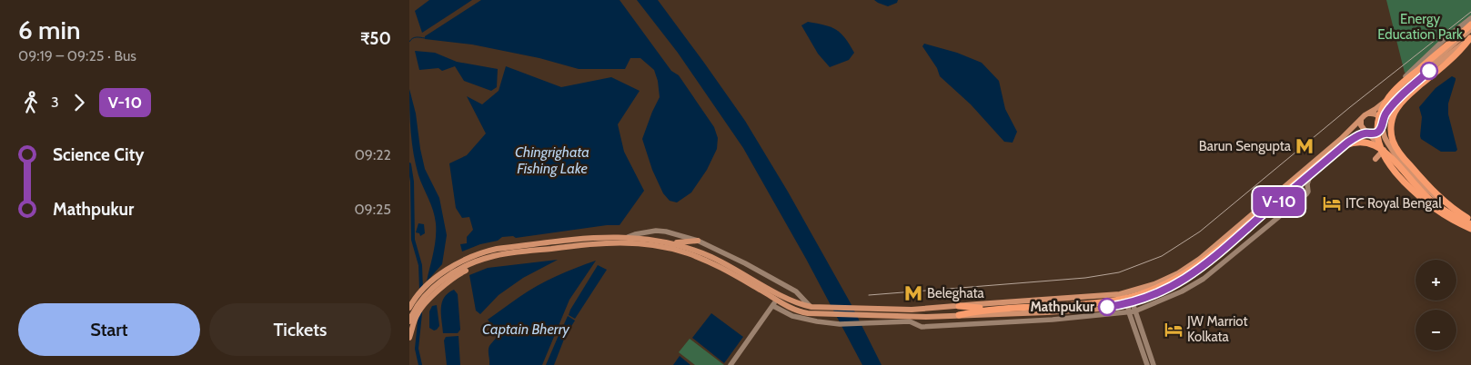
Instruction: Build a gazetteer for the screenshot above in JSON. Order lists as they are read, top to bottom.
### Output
{
  "water": ["Chingrighata Fishing Lake", "Captain Bherry"],
  "parks": ["Energy Education Park"],
  "places": {
    "metro station": ["Barun Sengupta", "Beleghata"],
    "hotel": ["ITC Royal Bengal", "JW Marriot Kolkata"],
    "other": ["Mathpukur"]
  },
  "lines": ["bus line V-10"],
  "page": {
    "heading": ["6 min", "09:19 – 09:25 · Bus", "₹50"],
    "on_map": "V-10",
    "legs": ["3", "V-10"],
    "list": [
      {
        "name": "Science City",
        "value": "09:22"
      },
      {
        "name": "Mathpukur",
        "value": "09:25"
      }
    ],
    "map_buttons": ["+", "−"],
    "buttons": ["Start", "Tickets"]
  }
}
